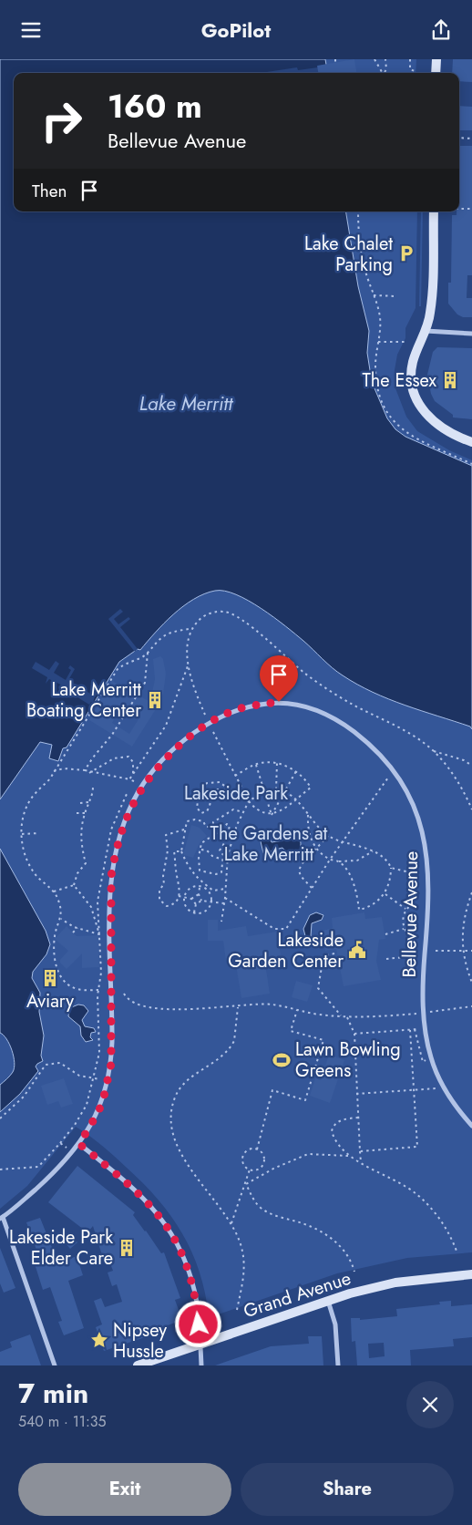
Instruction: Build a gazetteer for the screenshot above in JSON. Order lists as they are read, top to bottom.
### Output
{
  "streets": {
    "main road": ["Grand Avenue"],
    "street": ["Bellevue Avenue"]
  },
  "water": ["Lake Merritt"],
  "parks": ["Lakeside Park", "The Gardens at Lake Merritt"],
  "places": {
    "parking": ["Lake Chalet Parking"],
    "building": [
      "The Essex",
      "Lake Merritt Boating Center",
      "Aviary",
      "Lakeside Park Elder Care"
    ],
    "public building": ["Lakeside Garden Center"],
    "sports": ["Lawn Bowling Greens"],
    "place": ["Nipsey Hussle"]
  },
  "page": {
    "header": "GoPilot",
    "turn": ["160 m", "Bellevue Avenue"],
    "then": "Then",
    "heading": ["7 min", "540 m · 11:35"],
    "buttons": ["Exit", "Share"]
  }
}
